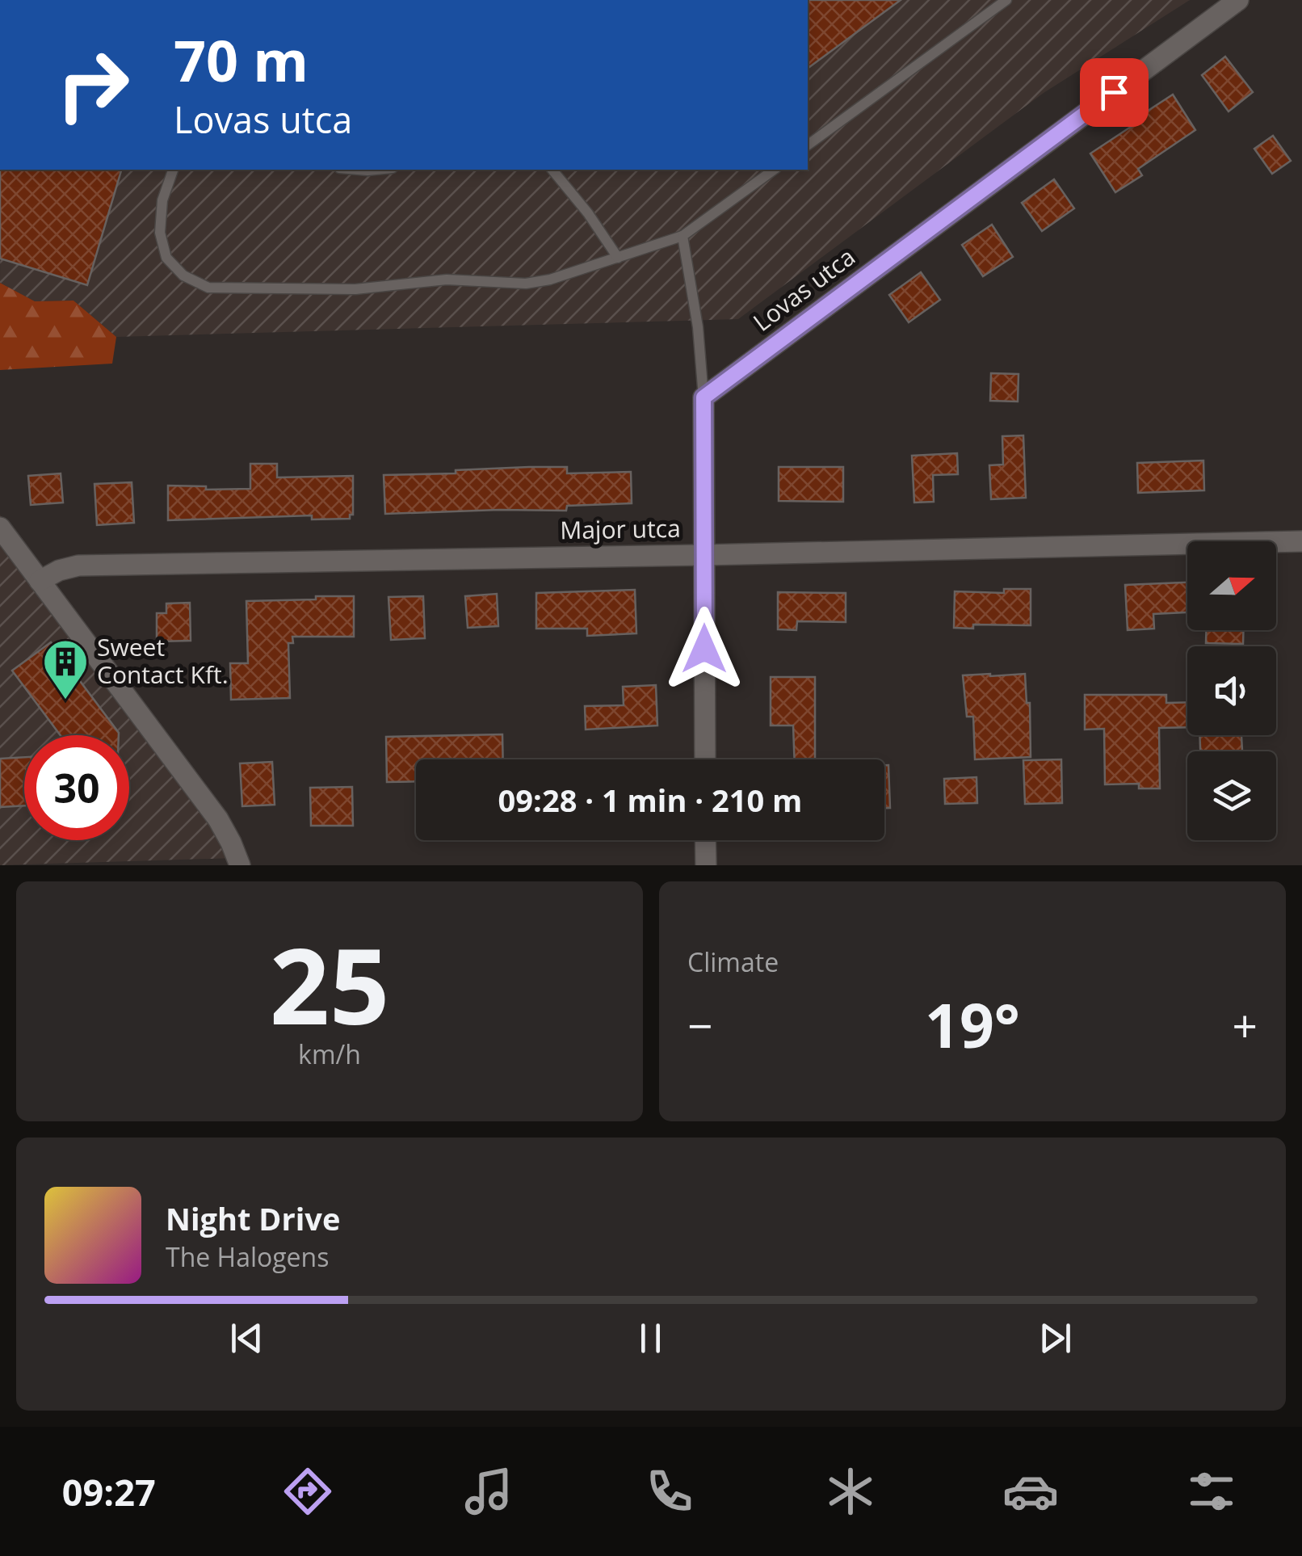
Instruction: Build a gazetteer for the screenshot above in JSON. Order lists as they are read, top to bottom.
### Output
{
  "streets": {
    "street": ["Lovas utca", "Major utca"]
  },
  "places": {
    "building": ["Sweet Contact Kft."]
  },
  "north": "right",
  "page": {
    "turn": ["70 m", "Lovas utca"],
    "limit": "30",
    "trip": "09:28 · 1 min · 210 m",
    "tile": [
      ["25", "km/h"],
      "Climate"
    ],
    "heat": ["−", "19°", "+"],
    "song": ["Night Drive", "The Halogens"],
    "tabs": "09:27"
  }
}
